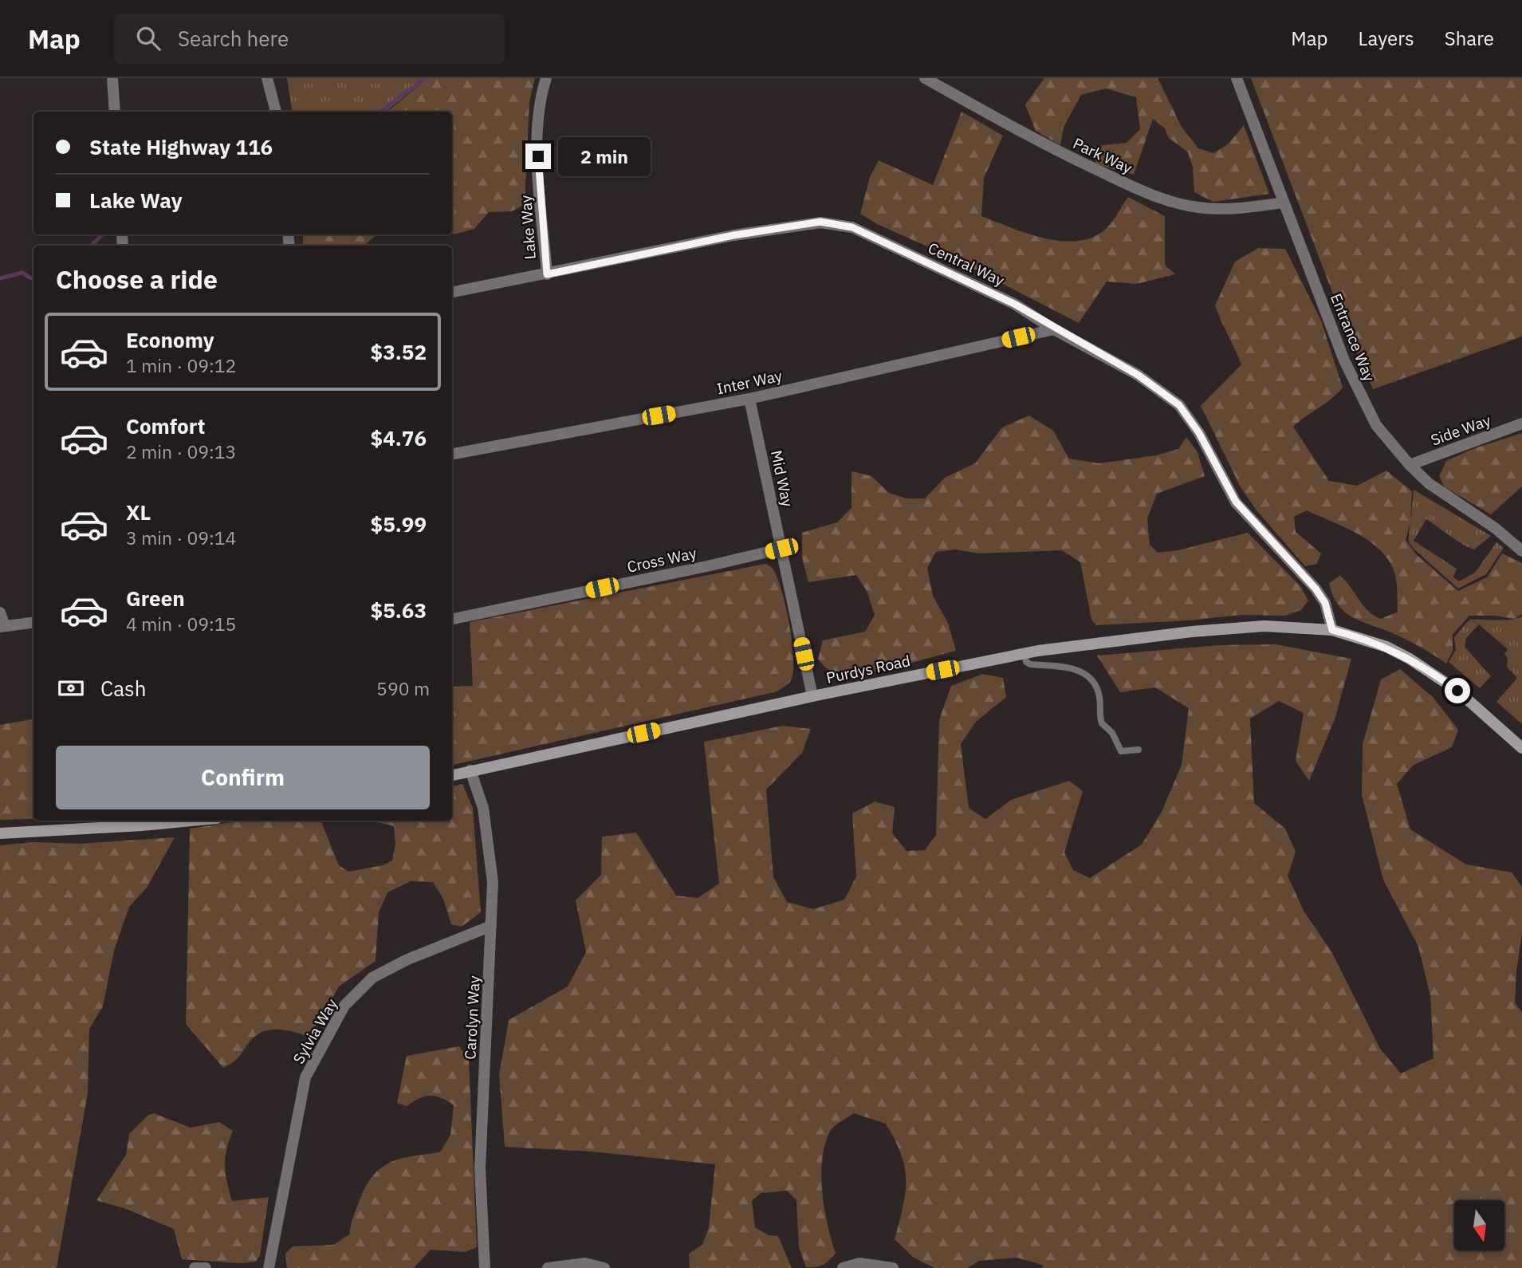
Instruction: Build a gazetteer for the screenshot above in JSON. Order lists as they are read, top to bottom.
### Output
{
  "streets": {
    "main road": ["Purdys Road"],
    "street": [
      "Park Way",
      "Lake Way",
      "Central Way",
      "Entrance Way",
      "Inter Way",
      "Side Way",
      "Mid Way",
      "Cross Way",
      "Carolyn Way",
      "Sylvia Way"
    ]
  },
  "crossings": [
    ["Park Way", "Entrance Way"],
    ["Lake Way", "Central Way"],
    ["Central Way", "Inter Way"],
    ["Central Way", "Purdys Road"],
    ["Entrance Way", "Side Way"],
    ["Inter Way", "Mid Way"],
    ["Mid Way", "Cross Way"],
    ["Mid Way", "Purdys Road"],
    ["Purdys Road", "Carolyn Way"],
    ["Carolyn Way", "Sylvia Way"]
  ],
  "north": "bottom",
  "page": {
    "header": "Map",
    "search": "Search here",
    "nav": ["Map", "Layers", "Share"],
    "banner": ["State Highway 116", "Lake Way"],
    "bubble": "2 min",
    "heading": "Choose a ride",
    "list": [
      {
        "name": "Economy",
        "note": "1 min · 09:12",
        "value": "$3.52"
      },
      {
        "name": "Comfort",
        "note": "2 min · 09:13",
        "value": "$4.76"
      },
      {
        "name": "XL",
        "note": "3 min · 09:14",
        "value": "$5.99"
      },
      {
        "name": "Green",
        "note": "4 min · 09:15",
        "value": "$5.63"
      }
    ],
    "pay": ["Cash", "590 m"],
    "buttons": "Confirm"
  }
}
